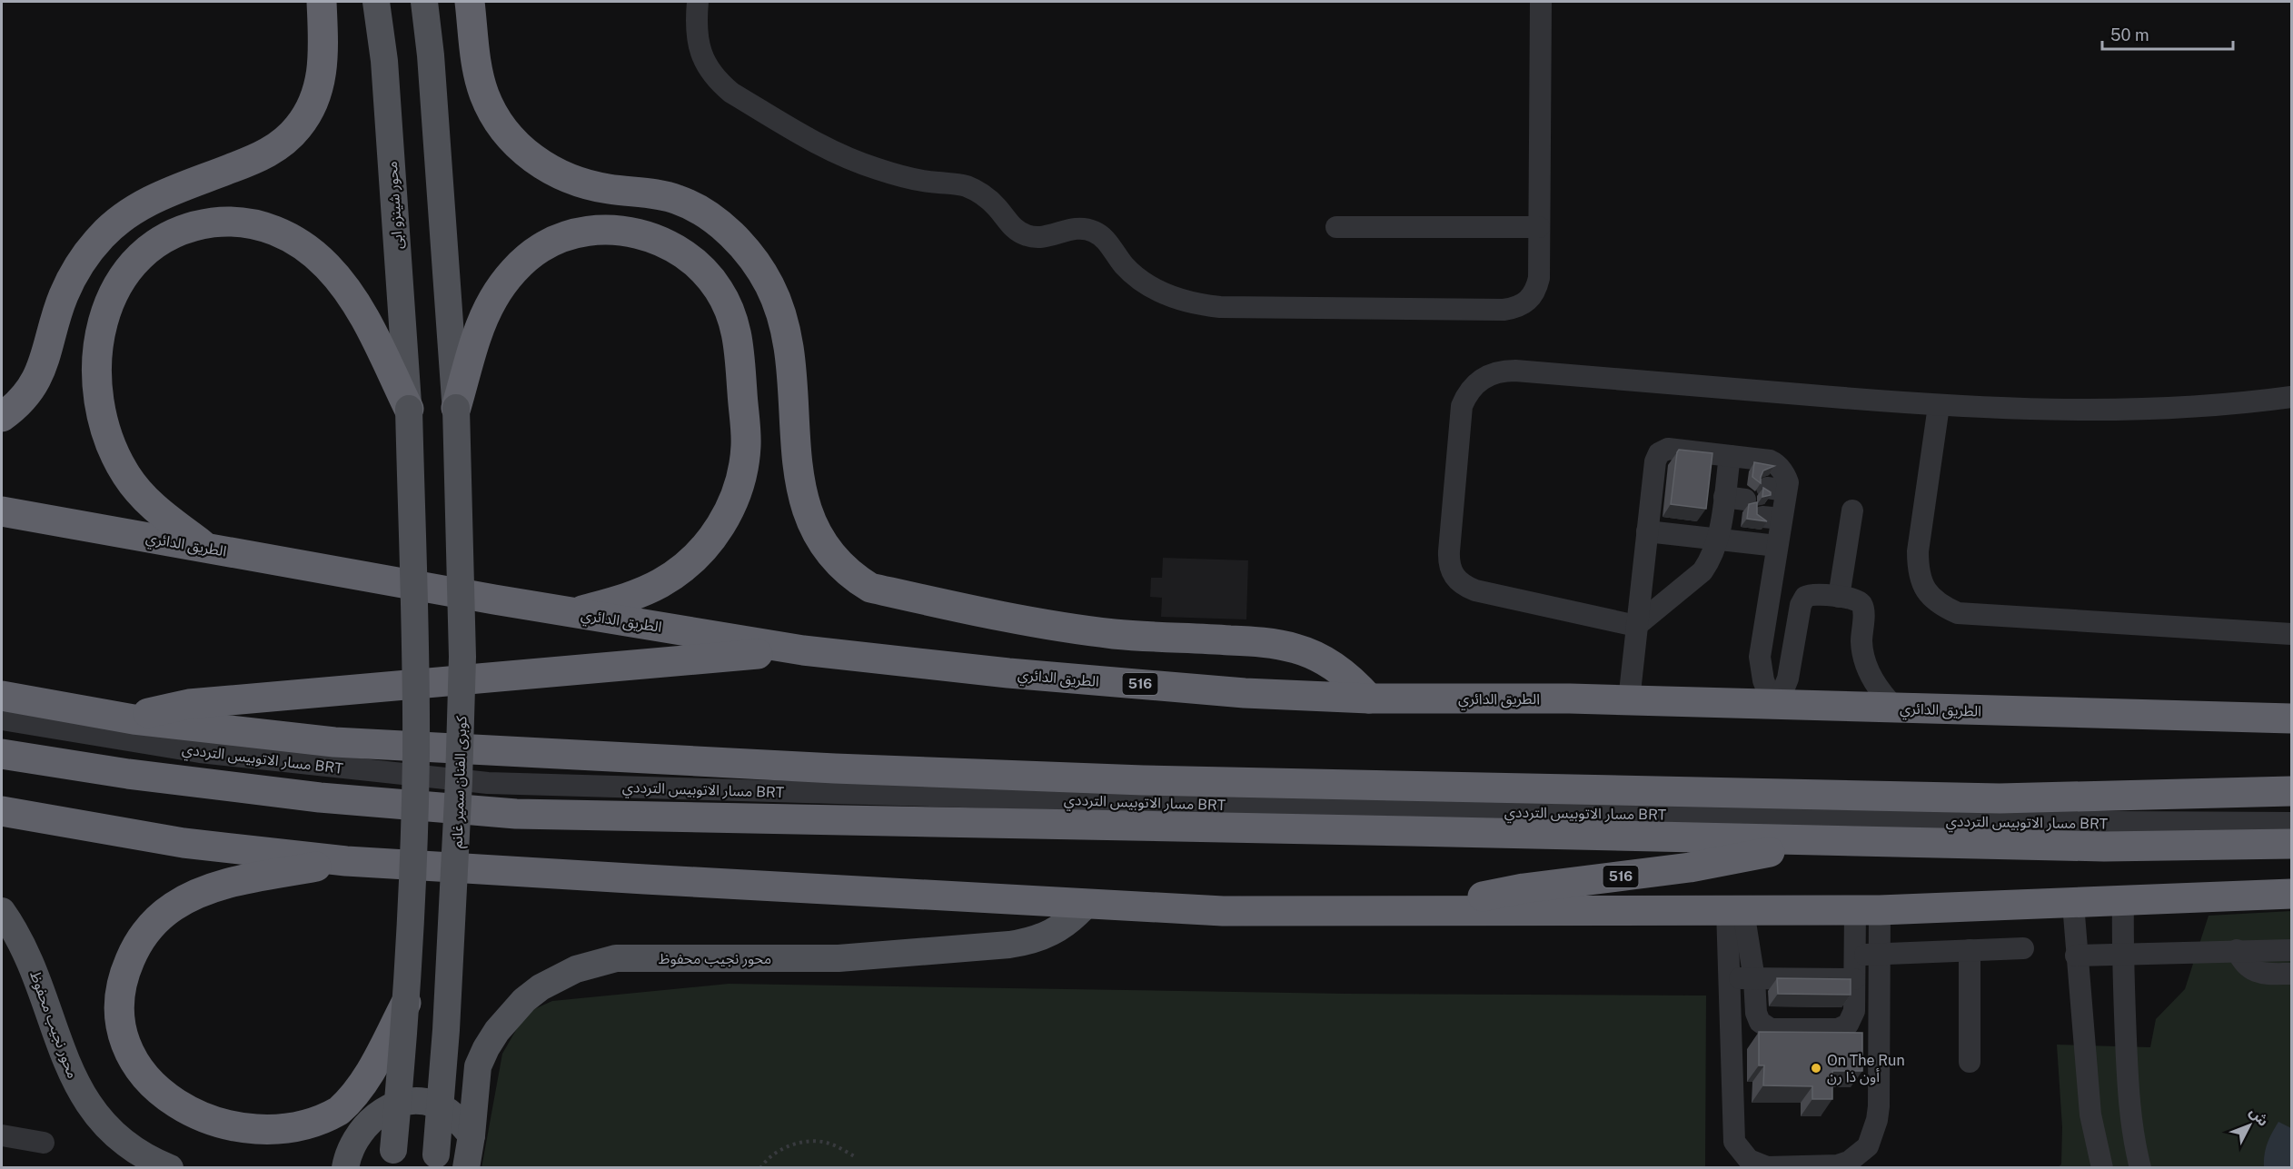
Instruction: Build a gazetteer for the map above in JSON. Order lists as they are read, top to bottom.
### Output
{
  "streets": {
    "highway": ["الطريق الدائري", "516"],
    "main road": ["محور شينزو ابى", "كوبرى الفنان سمير غانم", "محور نجيب محفوظ"],
    "street": ["مسار الاتوبيس الترددي BRT"]
  },
  "crossings": [
    ["516", "محور نجيب محفوظ"]
  ],
  "places": ["On The Run أون ذا رن"],
  "scale_bar": "50 m",
  "north": "top right"
}
